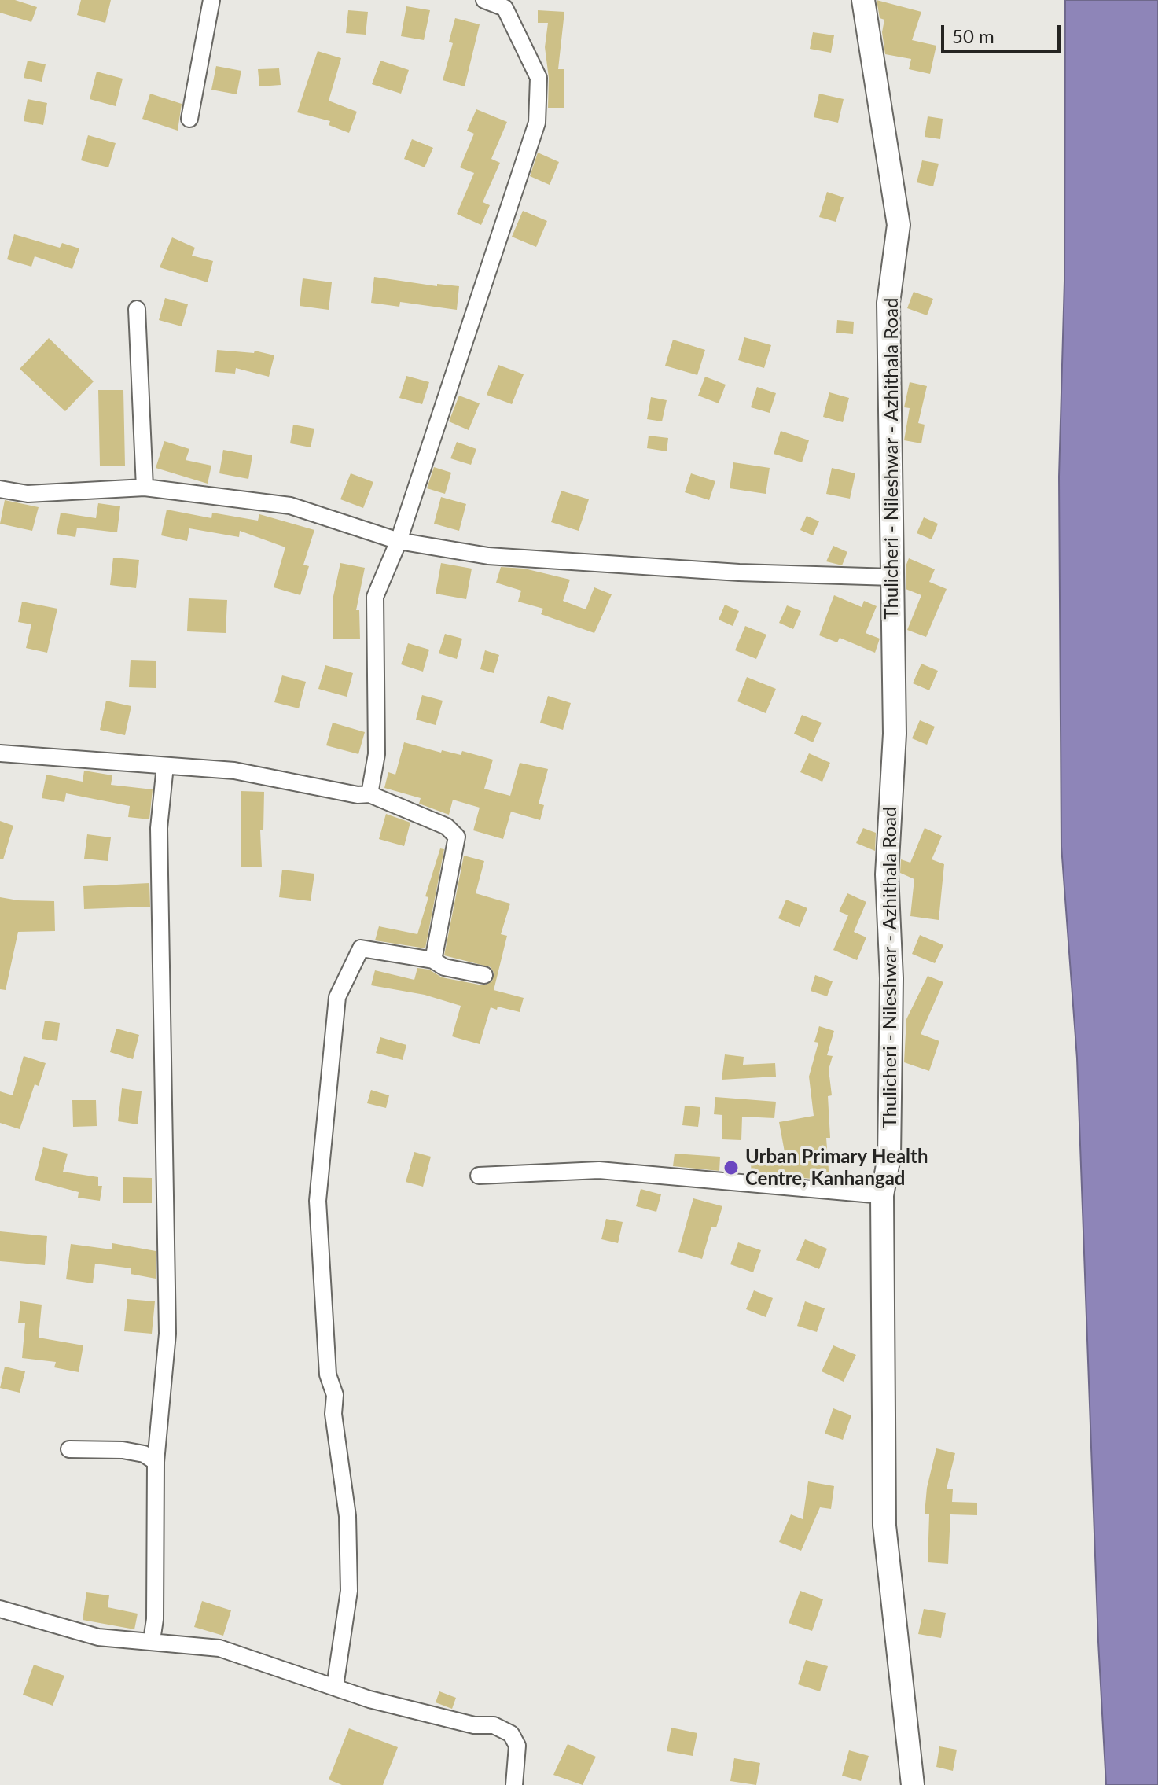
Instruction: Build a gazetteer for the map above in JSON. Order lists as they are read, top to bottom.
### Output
{
  "streets": {
    "main road": ["Thulicheri - Nileshwar - Azhithala Road"]
  },
  "places": ["Urban Primary Health Centre, Kanhangad"],
  "scale_bar": "50 m"
}
